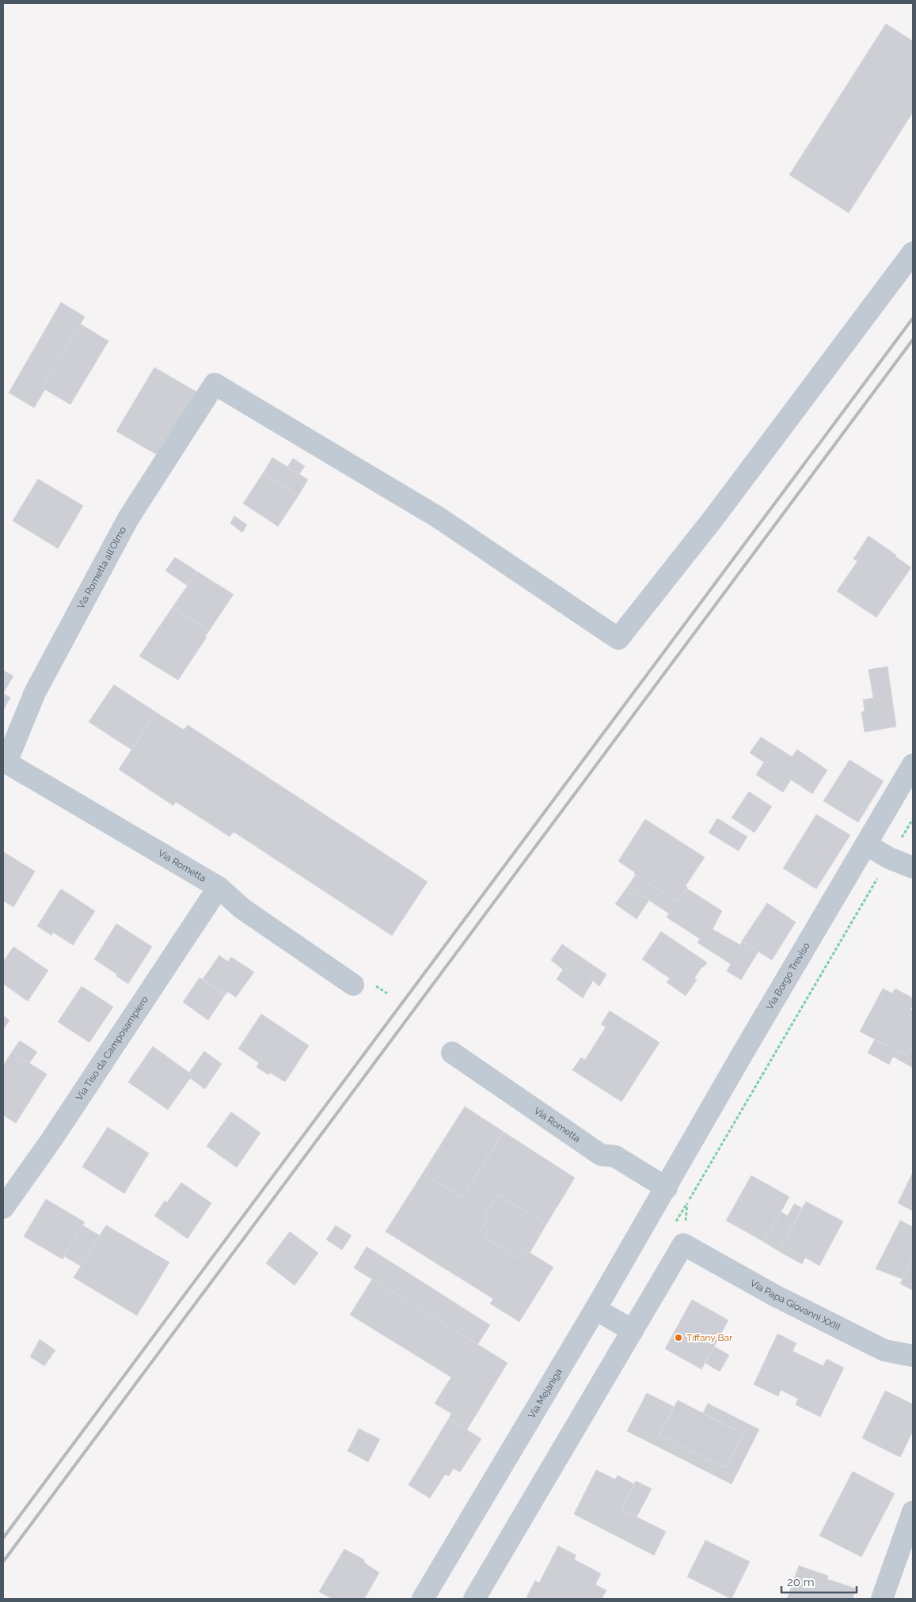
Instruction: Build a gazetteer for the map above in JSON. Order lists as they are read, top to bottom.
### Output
{
  "streets": {
    "street": [
      "Via Rometta all'Olmo",
      "Via Rometta",
      "Via Borgo Treviso",
      "Via Tiso da Camposampiero",
      "Via Papa Giovanni XXIII",
      "Via Mejaniga"
    ]
  },
  "crossings": [
    ["Via Rometta all'Olmo", "Via Rometta"],
    ["Via Rometta", "Via Borgo Treviso"],
    ["Via Rometta", "Via Tiso da Camposampiero"],
    ["Via Rometta", "Via Mejaniga"],
    ["Via Borgo Treviso", "Via Mejaniga"]
  ],
  "places": ["Tiffany Bar"],
  "scale_bar": "20 m"
}
